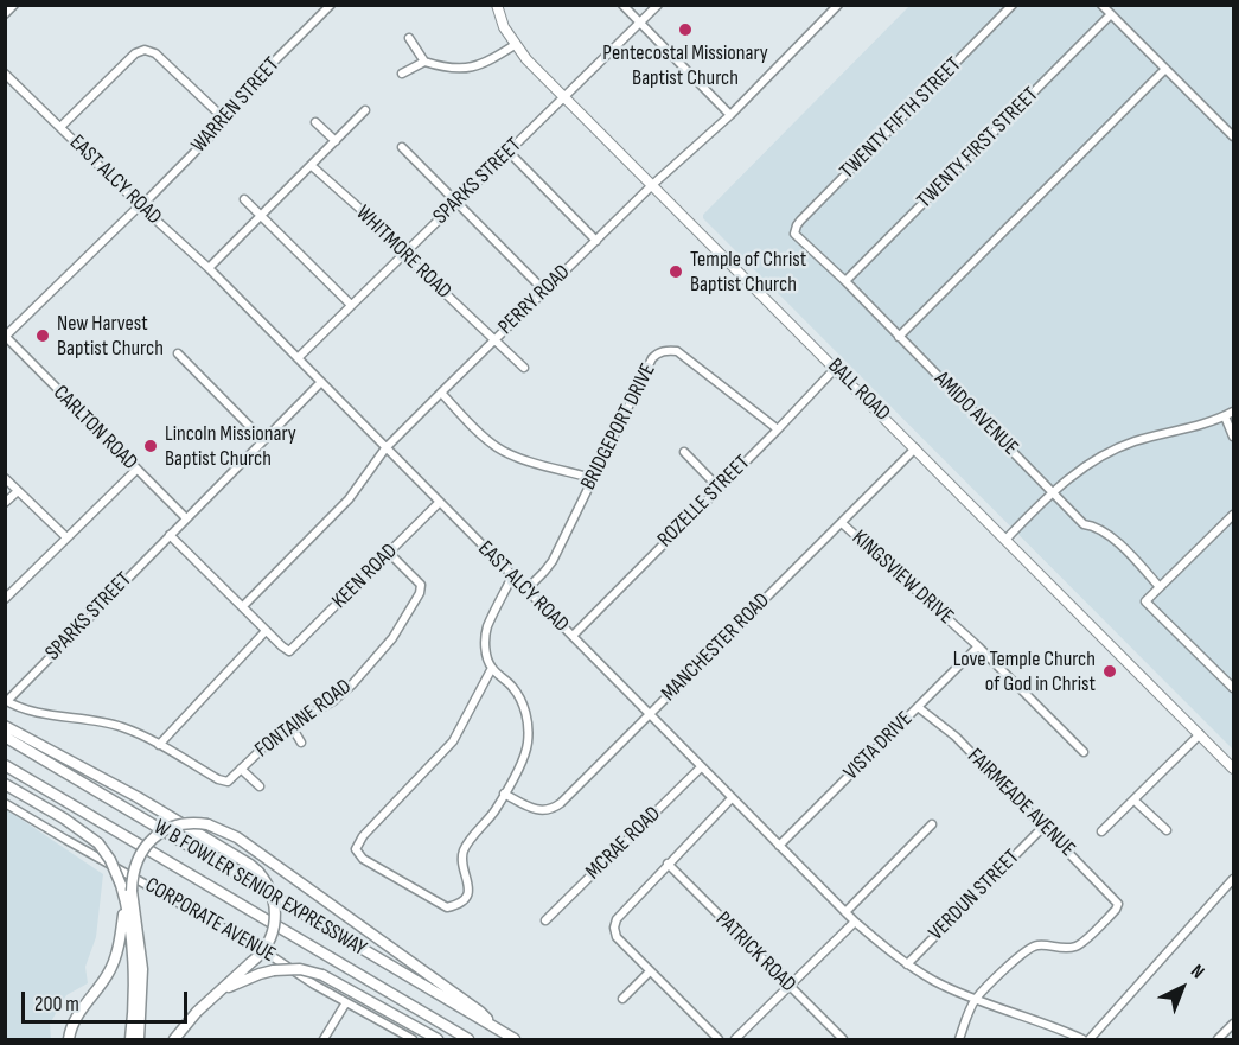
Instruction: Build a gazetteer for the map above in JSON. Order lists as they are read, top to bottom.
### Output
{
  "streets": {
    "highway": ["W B FOWLER SENIOR EXPRESSWAY"],
    "main road": ["BALL ROAD"],
    "street": [
      "WARREN STREET",
      "TWENTY FIFTH STREET",
      "TWENTY FIRST STREET",
      "EAST ALCY ROAD",
      "SPARKS STREET",
      "WHITMORE ROAD",
      "PERRY ROAD",
      "AMIDO AVENUE",
      "BRIDGEPORT DRIVE",
      "CARLTON ROAD",
      "ROZELLE STREET",
      "KEEN ROAD",
      "KINGSVIEW DRIVE",
      "MANCHESTER ROAD",
      "FONTAINE ROAD",
      "VISTA DRIVE",
      "FAIRMEADE AVENUE",
      "MCRAE ROAD",
      "VERDUN STREET",
      "CORPORATE AVENUE",
      "PATRICK ROAD"
    ]
  },
  "crossings": [
    ["WARREN STREET", "EAST ALCY ROAD"],
    ["WARREN STREET", "CARLTON ROAD"],
    ["TWENTY FIFTH STREET", "AMIDO AVENUE"],
    ["TWENTY FIRST STREET", "AMIDO AVENUE"],
    ["EAST ALCY ROAD", "SPARKS STREET"],
    ["EAST ALCY ROAD", "PERRY ROAD"],
    ["EAST ALCY ROAD", "BRIDGEPORT DRIVE"],
    ["EAST ALCY ROAD", "ROZELLE STREET"],
    ["EAST ALCY ROAD", "KEEN ROAD"],
    ["EAST ALCY ROAD", "MANCHESTER ROAD"],
    ["EAST ALCY ROAD", "VISTA DRIVE"],
    ["EAST ALCY ROAD", "FAIRMEADE AVENUE"],
    ["EAST ALCY ROAD", "MCRAE ROAD"],
    ["EAST ALCY ROAD", "VERDUN STREET"],
    ["SPARKS STREET", "WHITMORE ROAD"],
    ["SPARKS STREET", "BALL ROAD"],
    ["SPARKS STREET", "CARLTON ROAD"],
    ["WHITMORE ROAD", "PERRY ROAD"],
    ["PERRY ROAD", "BALL ROAD"],
    ["BALL ROAD", "ROZELLE STREET"],
    ["BALL ROAD", "MANCHESTER ROAD"],
    ["BRIDGEPORT DRIVE", "ROZELLE STREET"],
    ["KEEN ROAD", "FONTAINE ROAD"],
    ["KINGSVIEW DRIVE", "MANCHESTER ROAD"],
    ["KINGSVIEW DRIVE", "VISTA DRIVE"],
    ["VISTA DRIVE", "FAIRMEADE AVENUE"],
    ["FAIRMEADE AVENUE", "VERDUN STREET"]
  ],
  "places": [
    "Pentecostal Missionary Baptist Church",
    "Temple of Christ Baptist Church",
    "New Harvest Baptist Church",
    "Lincoln Missionary Baptist Church",
    "Love Temple Church of God in Christ"
  ],
  "scale_bar": "200 m",
  "north": "top right"
}
